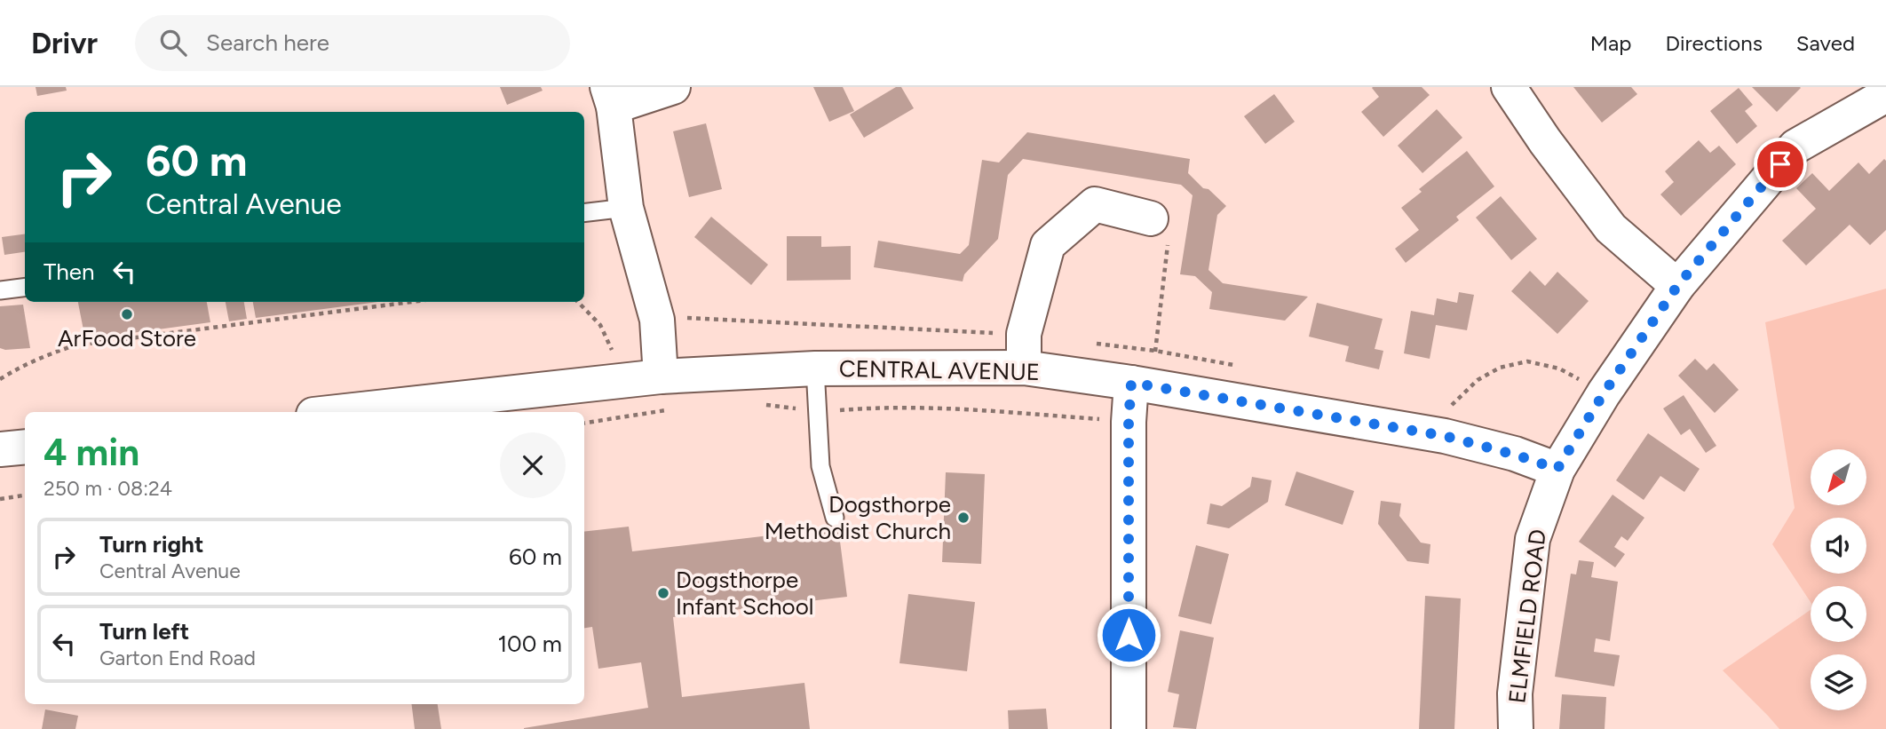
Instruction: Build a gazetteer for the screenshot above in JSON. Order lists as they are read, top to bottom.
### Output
{
  "streets": {
    "street": ["CENTRAL AVENUE", "ELMFIELD ROAD"]
  },
  "crossings": [
    ["CENTRAL AVENUE", "ELMFIELD ROAD"]
  ],
  "places": ["ArFood Store", "Dogsthorpe Methodist Church", "Dogsthorpe Infant School"],
  "north": "bottom left",
  "page": {
    "header": "Drivr",
    "search": "Search here",
    "nav": ["Map", "Directions", "Saved"],
    "turn": ["60 m", "Central Avenue"],
    "then": "Then",
    "heading": ["4 min", "250 m · 08:24"],
    "list": [
      {
        "name": "Turn right",
        "note": "Central Avenue",
        "value": "60 m"
      },
      {
        "name": "Turn left",
        "note": "Garton End Road",
        "value": "100 m"
      }
    ]
  }
}
